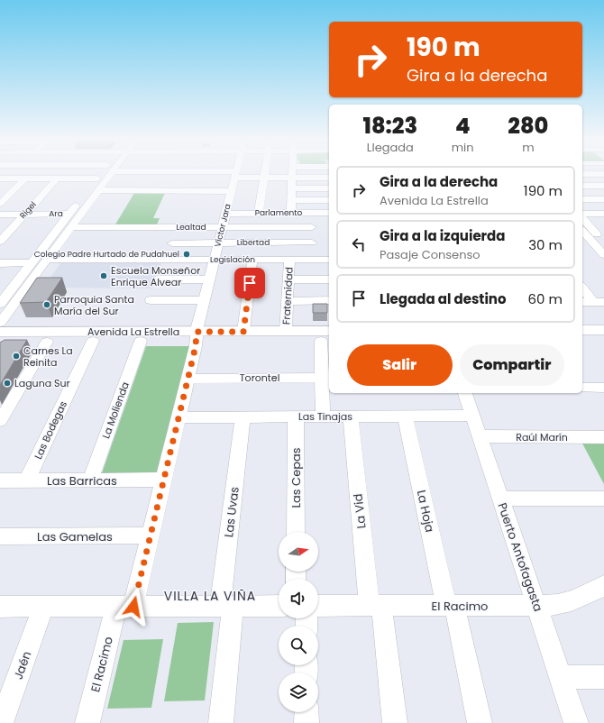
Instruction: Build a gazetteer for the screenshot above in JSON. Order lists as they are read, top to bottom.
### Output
{
  "streets": {
    "main road": ["Avenida La Estrella"],
    "street": [
      "Rigel",
      "Parlamento",
      "Ara",
      "Víctor Jara",
      "Lealtad",
      "Libertad",
      "Legislación",
      "Fraternidad",
      "Torontel",
      "La Molienda",
      "Las Tinajas",
      "Las Bodegas",
      "Raúl Marín",
      "Las Cepas",
      "Las Barricas",
      "La Vid",
      "La Hoja",
      "Las Uvas",
      "Las Gamelas",
      "Puerto Antofagasta",
      "El Racimo",
      "Jaén"
    ]
  },
  "crossings": [
    ["Rigel", "Ara"],
    ["Parlamento", "Víctor Jara"],
    ["Víctor Jara", "Lealtad"],
    ["Víctor Jara", "Libertad"],
    ["Víctor Jara", "Legislación"],
    ["Víctor Jara", "Avenida La Estrella"],
    ["Víctor Jara", "Torontel"],
    ["Víctor Jara", "Las Tinajas"],
    ["Víctor Jara", "Las Barricas"],
    ["Víctor Jara", "El Racimo"],
    ["Legislación", "Fraternidad"],
    ["Fraternidad", "Avenida La Estrella"],
    ["Avenida La Estrella", "La Molienda"],
    ["Avenida La Estrella", "Las Bodegas"],
    ["La Molienda", "Las Barricas"],
    ["Las Tinajas", "Las Cepas"],
    ["Las Tinajas", "La Vid"],
    ["Las Tinajas", "La Hoja"],
    ["Las Tinajas", "Las Uvas"],
    ["Las Tinajas", "Puerto Antofagasta"],
    ["Las Bodegas", "Las Barricas"],
    ["Raúl Marín", "Puerto Antofagasta"],
    ["Las Barricas", "El Racimo"],
    ["La Vid", "El Racimo"],
    ["La Hoja", "El Racimo"],
    ["Las Gamelas", "El Racimo"],
    ["Puerto Antofagasta", "El Racimo"]
  ],
  "districts": ["VILLA LA VIÑA"],
  "places": [
    "Colegio Padre Hurtado de Pudahuel",
    "Escuela Monseñor Enrique Alvear",
    "Parroquia Santa María del Sur",
    "Carnes La Reinita",
    "Laguna Sur"
  ],
  "north": "right",
  "page": {
    "turn": ["190 m", "Gira a la derecha"],
    "eta": [
      "18:23",
      "Llegada",
      "4",
      "min",
      "280",
      "m"
    ],
    "list": [
      {
        "name": "Gira a la derecha",
        "note": "Avenida La Estrella",
        "value": "190 m"
      },
      {
        "name": "Gira a la izquierda",
        "note": "Pasaje Consenso",
        "value": "30 m"
      },
      {
        "name": "Llegada al destino",
        "value": "60 m"
      }
    ],
    "buttons": ["Salir", "Compartir"]
  }
}
